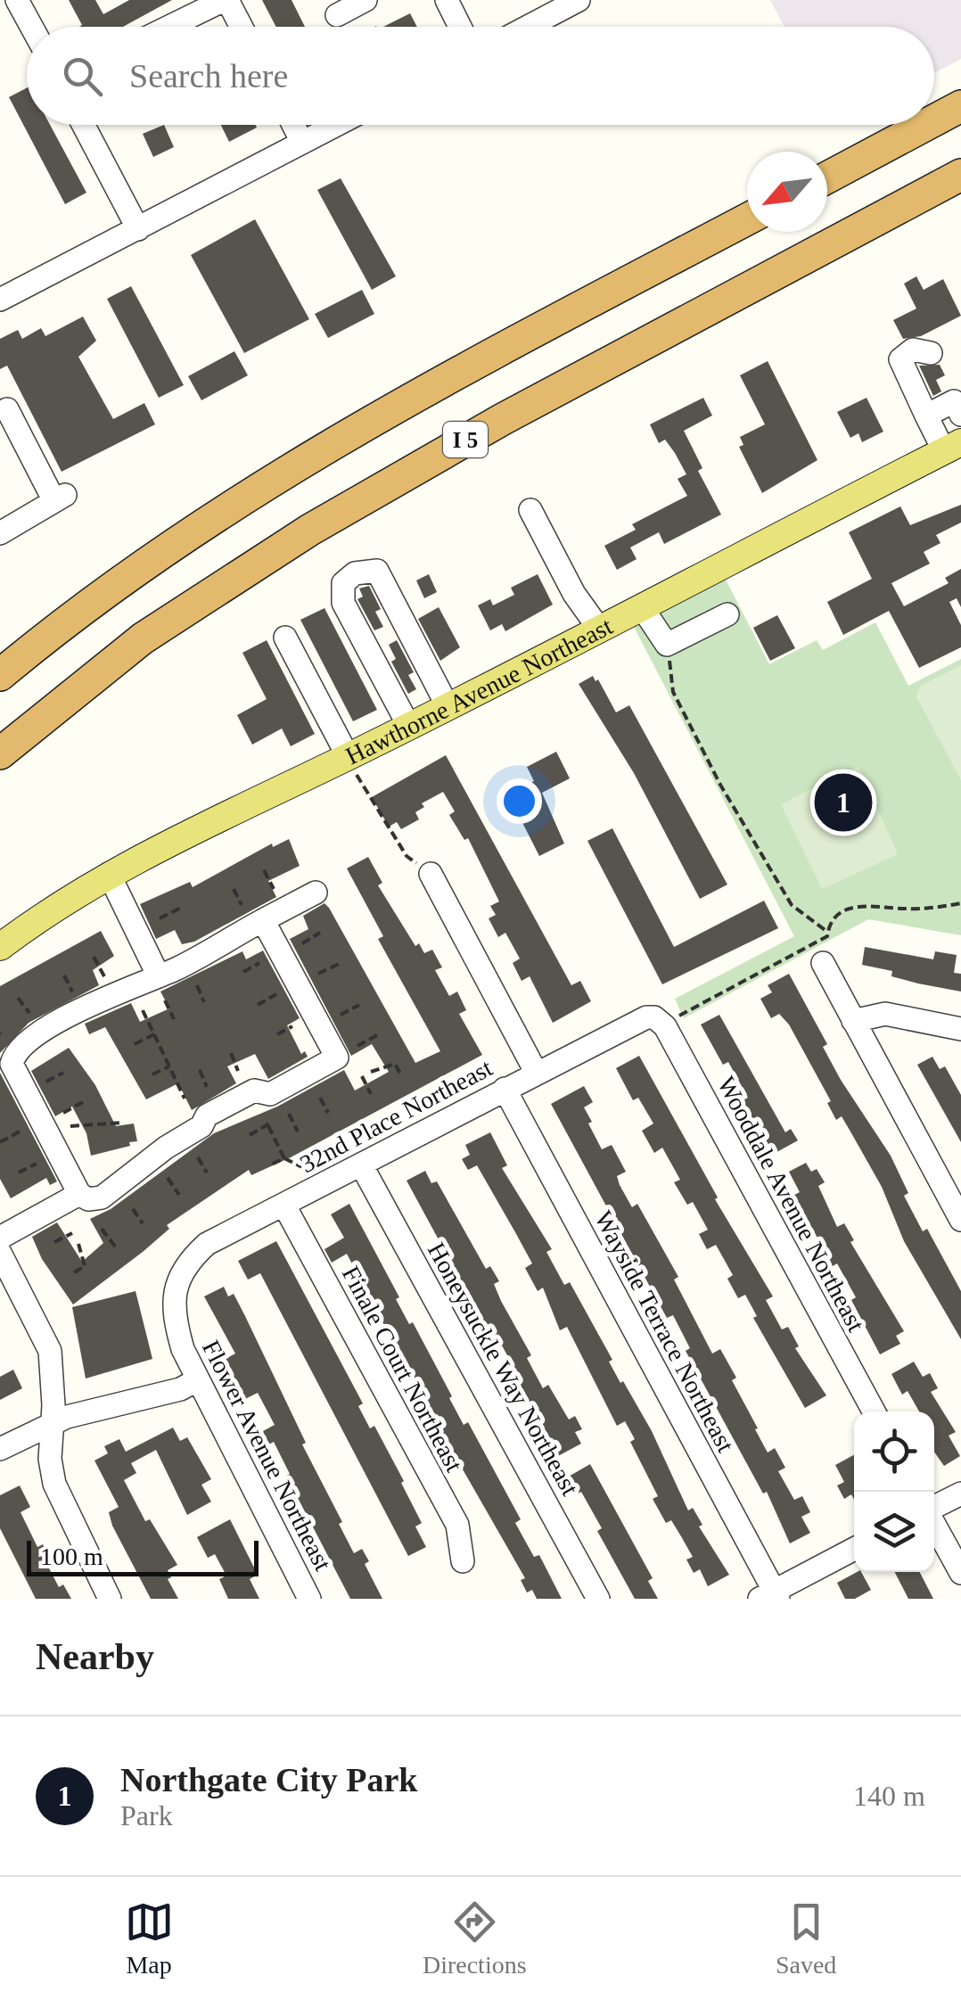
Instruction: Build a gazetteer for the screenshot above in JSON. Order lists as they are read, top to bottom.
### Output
{
  "streets": {
    "highway": ["I 5"],
    "main road": ["Hawthorne Avenue Northeast"],
    "street": [
      "32nd Place Northeast",
      "Wooddale Avenue Northeast",
      "Wayside Terrace Northeast",
      "Finale Court Northeast",
      "Honeysuckle Way Northeast",
      "Flower Avenue Northeast"
    ]
  },
  "crossings": [
    ["32nd Place Northeast", "Wooddale Avenue Northeast"],
    ["32nd Place Northeast", "Wayside Terrace Northeast"],
    ["32nd Place Northeast", "Finale Court Northeast"],
    ["32nd Place Northeast", "Honeysuckle Way Northeast"],
    ["32nd Place Northeast", "Flower Avenue Northeast"]
  ],
  "scale_bar": "100 m",
  "north": "bottom left",
  "page": {
    "search": "Search here",
    "pins": "1",
    "scale": "100 m",
    "heading": "Nearby",
    "list": [
      {
        "mark": "1",
        "name": "Northgate City Park",
        "note": "Park",
        "value": "140 m"
      }
    ],
    "nav": ["Map", "Directions", "Saved"]
  }
}
